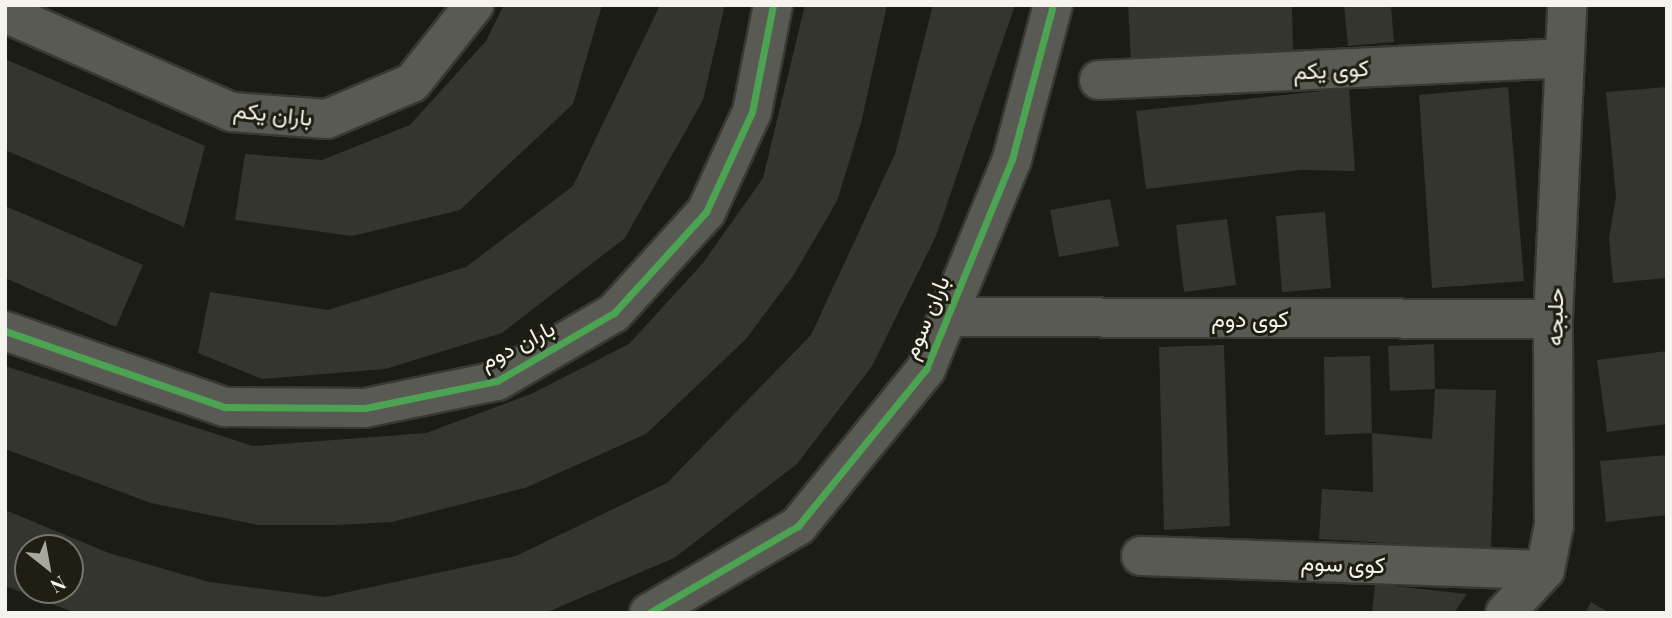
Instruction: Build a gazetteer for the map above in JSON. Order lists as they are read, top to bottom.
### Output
{
  "streets": {
    "street": [
      "کوی یکم",
      "باران یکم",
      "باران سوم",
      "حلبجه",
      "کوی دوم",
      "باران دوم",
      "کوی سوم"
    ]
  },
  "crossings": [
    ["کوی یکم", "حلبجه"],
    ["باران سوم", "کوی دوم"],
    ["حلبجه", "کوی دوم"],
    ["حلبجه", "کوی سوم"]
  ],
  "north": "bottom right"
}
